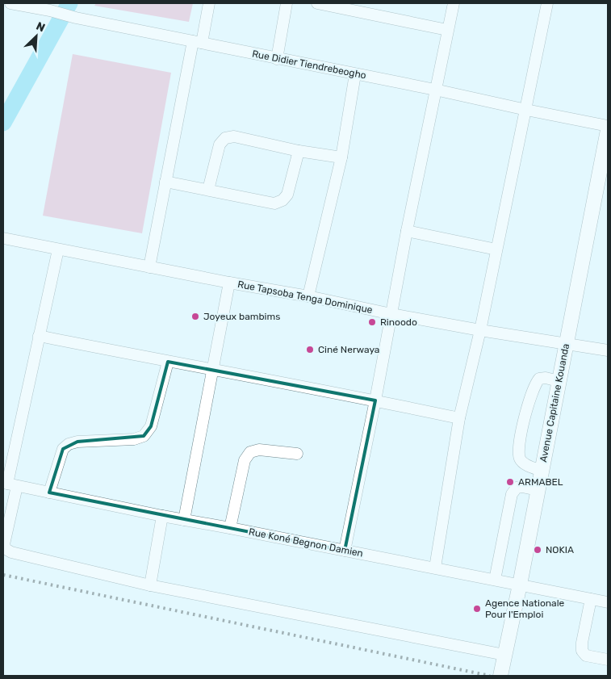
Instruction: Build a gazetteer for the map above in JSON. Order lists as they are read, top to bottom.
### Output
{
  "streets": {
    "street": [
      "Rue Didier Tiendrebeogho",
      "Rue Tapsoba Tenga Dominique",
      "Avenue Capitaine Kouanda",
      "Rue Koné Begnon Damien"
    ]
  },
  "crossings": [
    ["Rue Tapsoba Tenga Dominique", "Avenue Capitaine Kouanda"],
    ["Avenue Capitaine Kouanda", "Rue Koné Begnon Damien"]
  ],
  "places": [
    "Joyeux bambims",
    "Rinoodo",
    "Ciné Nerwaya",
    "ARMABEL",
    "NOKIA",
    "Agence Nationale Pour l'Emploi"
  ],
  "north": "top right"
}
